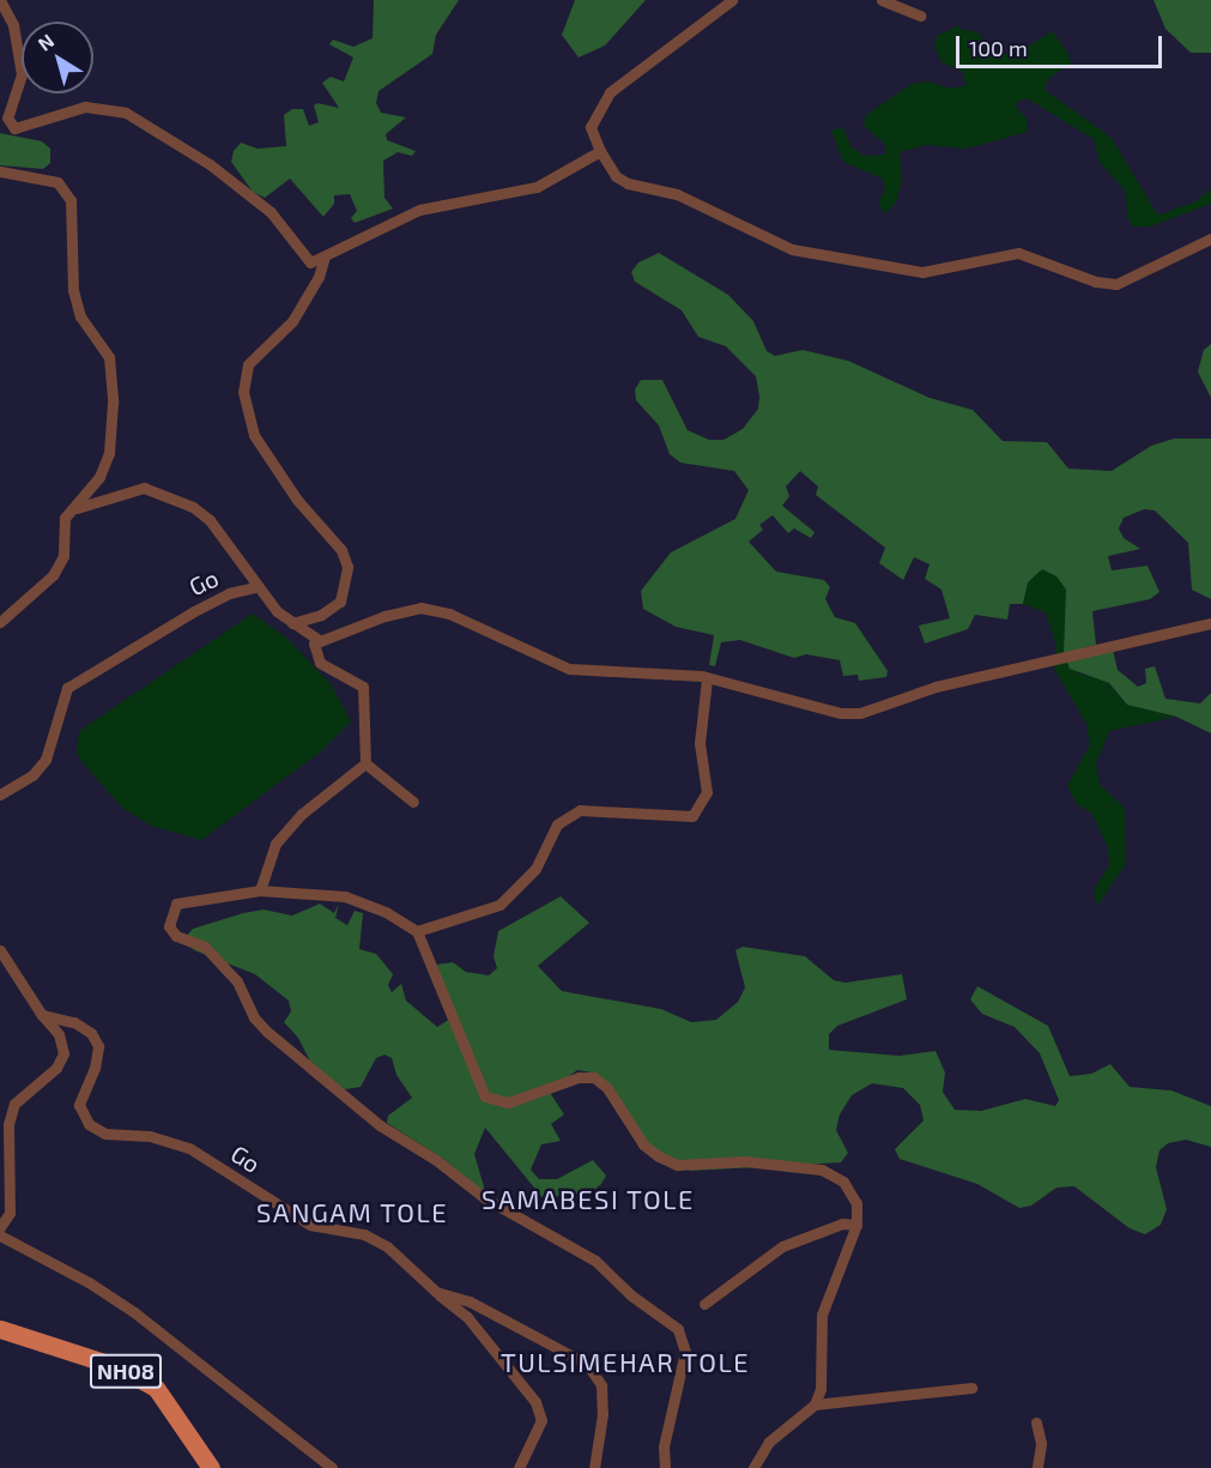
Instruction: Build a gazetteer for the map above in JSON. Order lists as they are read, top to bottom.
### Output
{
  "streets": {
    "main road": ["NH08"],
    "street": ["Go"]
  },
  "districts": ["SAMABESI TOLE", "SANGAM TOLE", "TULSIMEHAR TOLE"],
  "scale_bar": "100 m",
  "north": "top left"
}
